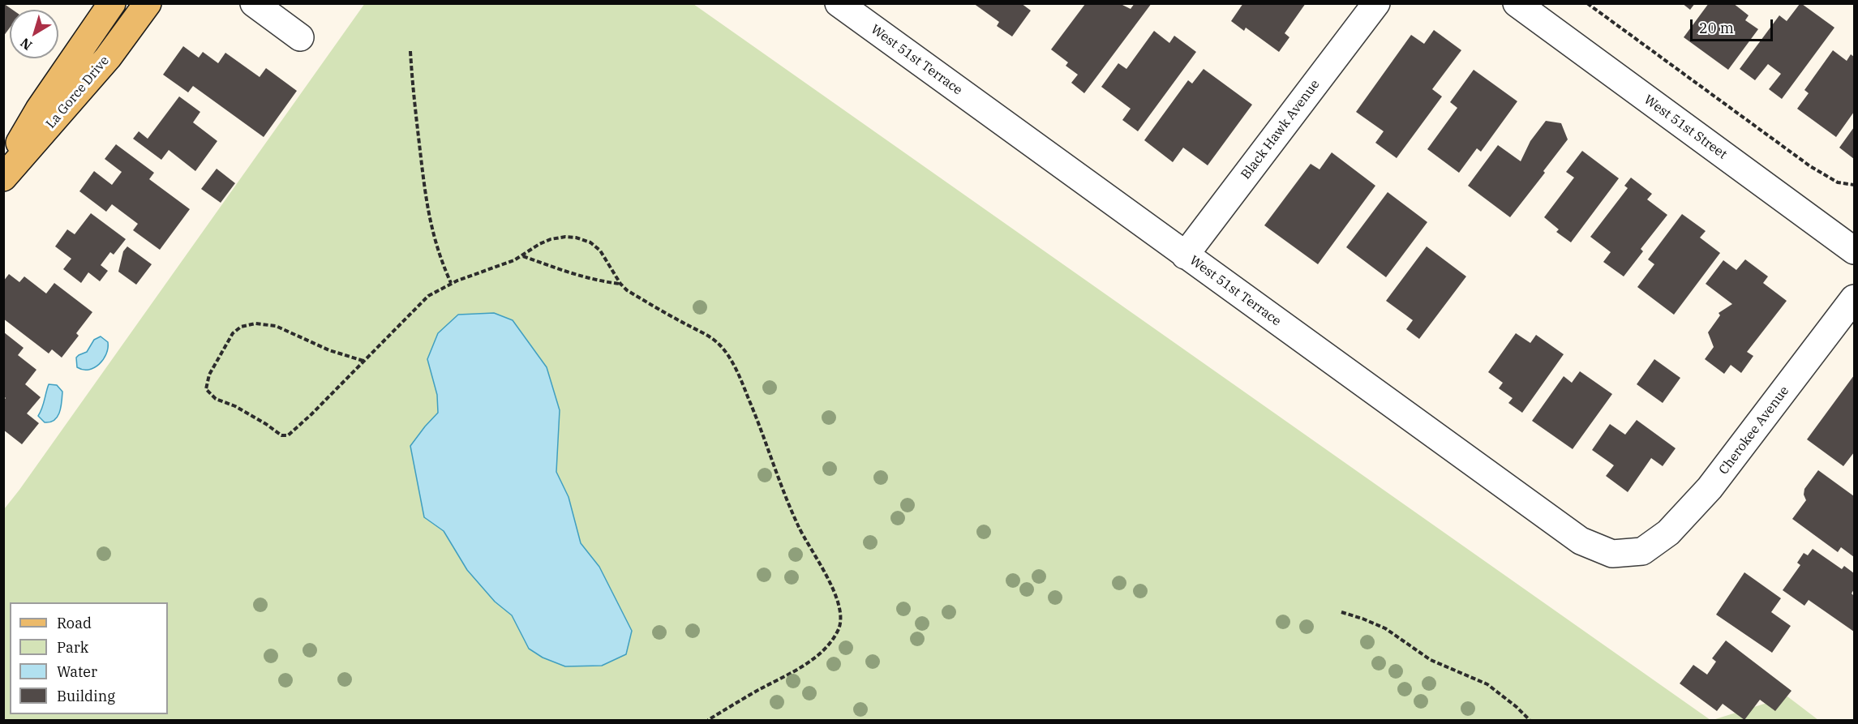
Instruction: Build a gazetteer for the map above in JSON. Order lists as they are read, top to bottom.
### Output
{
  "streets": {
    "main road": ["La Gorce Drive"],
    "street": [
      "West 51st Terrace",
      "West 51st Street",
      "Black Hawk Avenue",
      "Cherokee Avenue"
    ]
  },
  "crossings": [
    ["West 51st Terrace", "Black Hawk Avenue"],
    ["West 51st Terrace", "Cherokee Avenue"]
  ],
  "legend": [
    "Road",
    "Park",
    "Water",
    "Building"
  ],
  "scale_bar": "20 m",
  "north": "bottom left"
}
